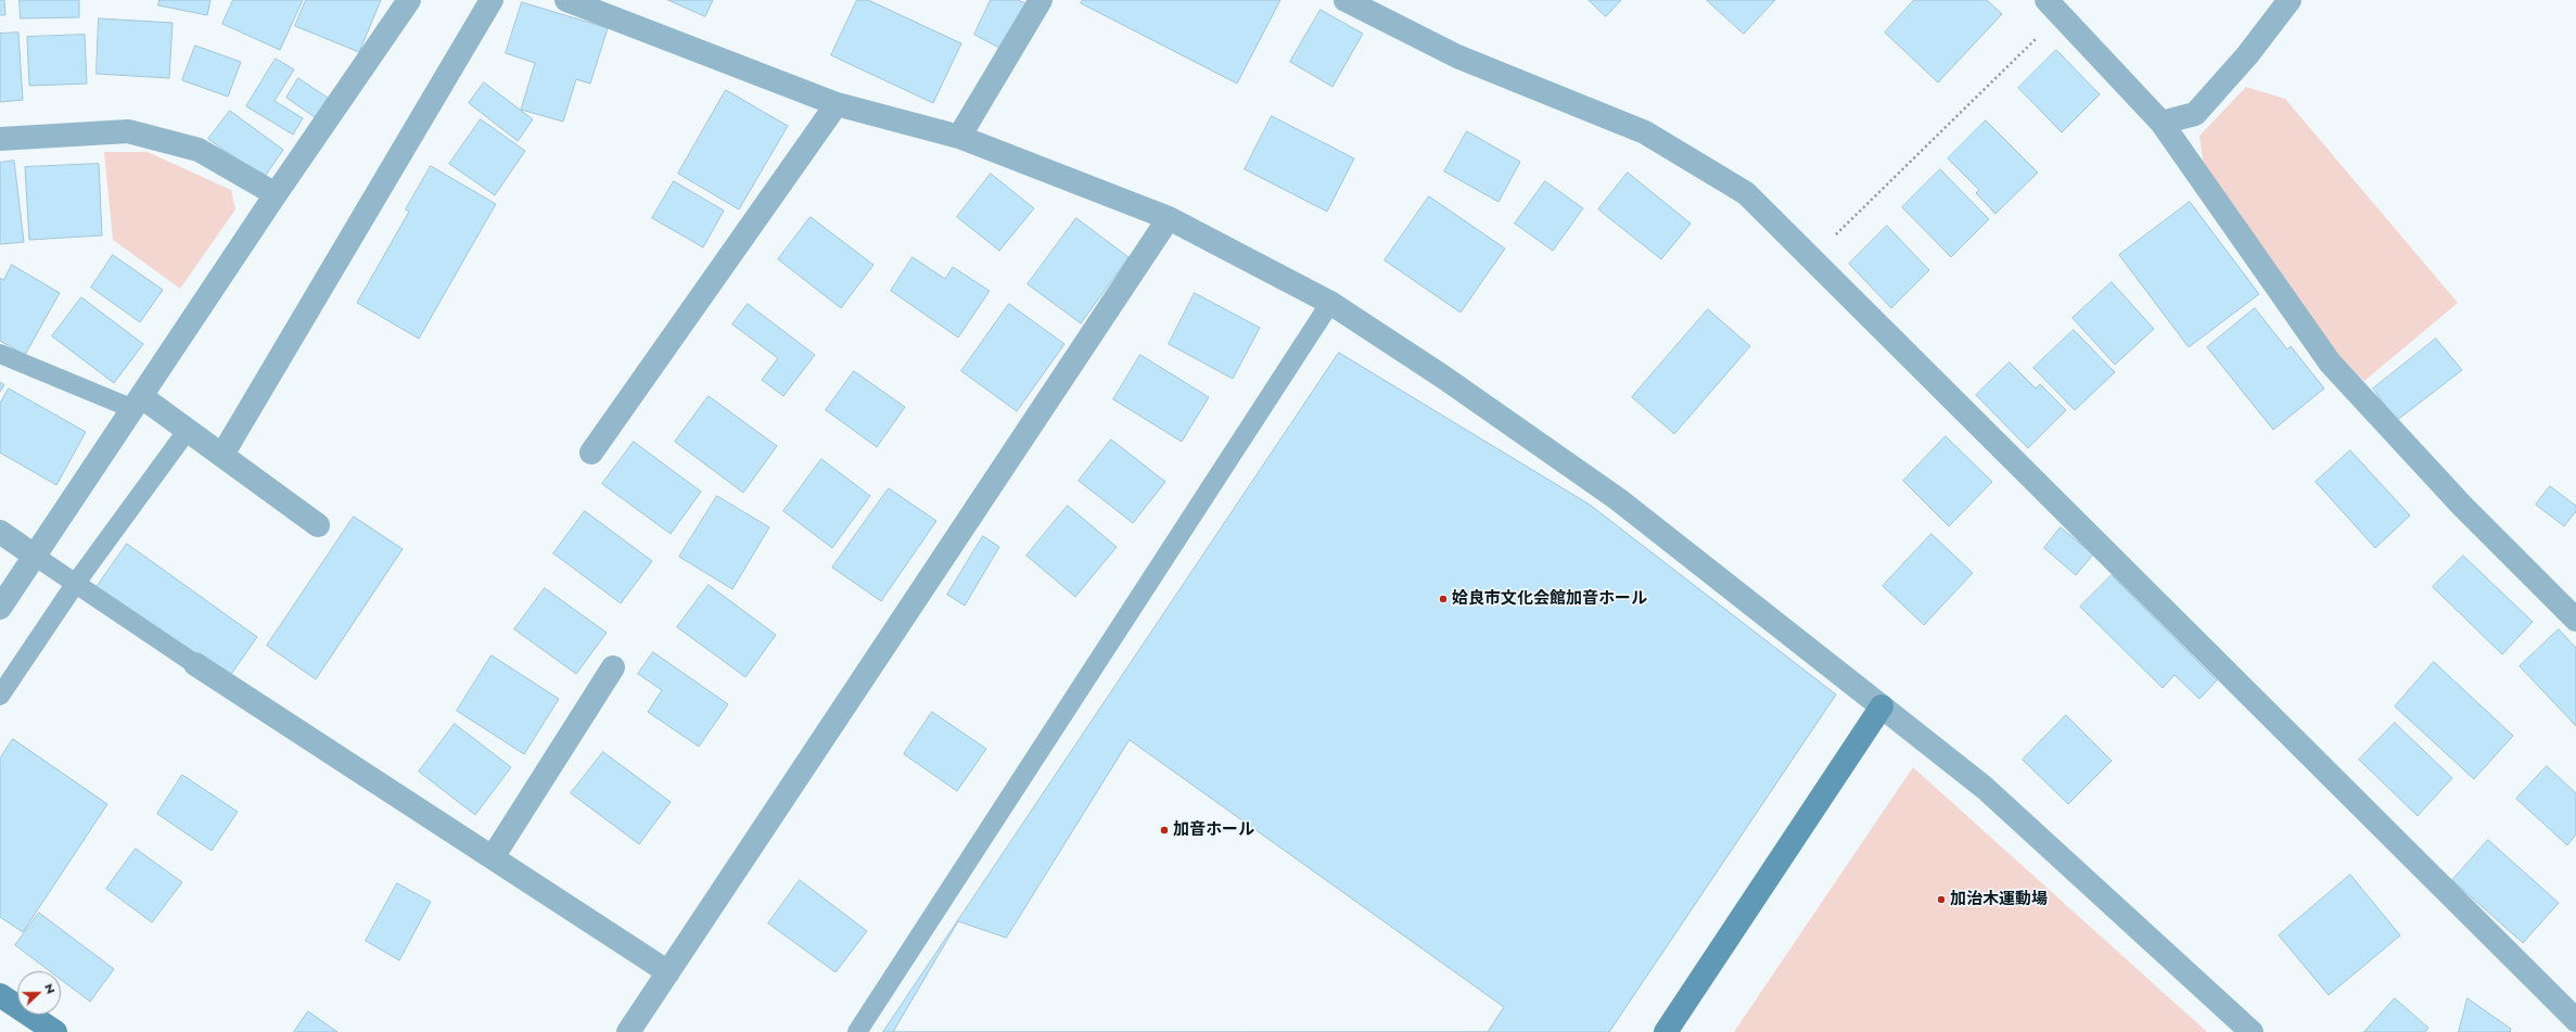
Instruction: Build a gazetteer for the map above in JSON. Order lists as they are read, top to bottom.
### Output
{
  "places": ["姶良市文化会館加音ホール", "加音ホール", "加治木運動場"],
  "north": "right"
}
